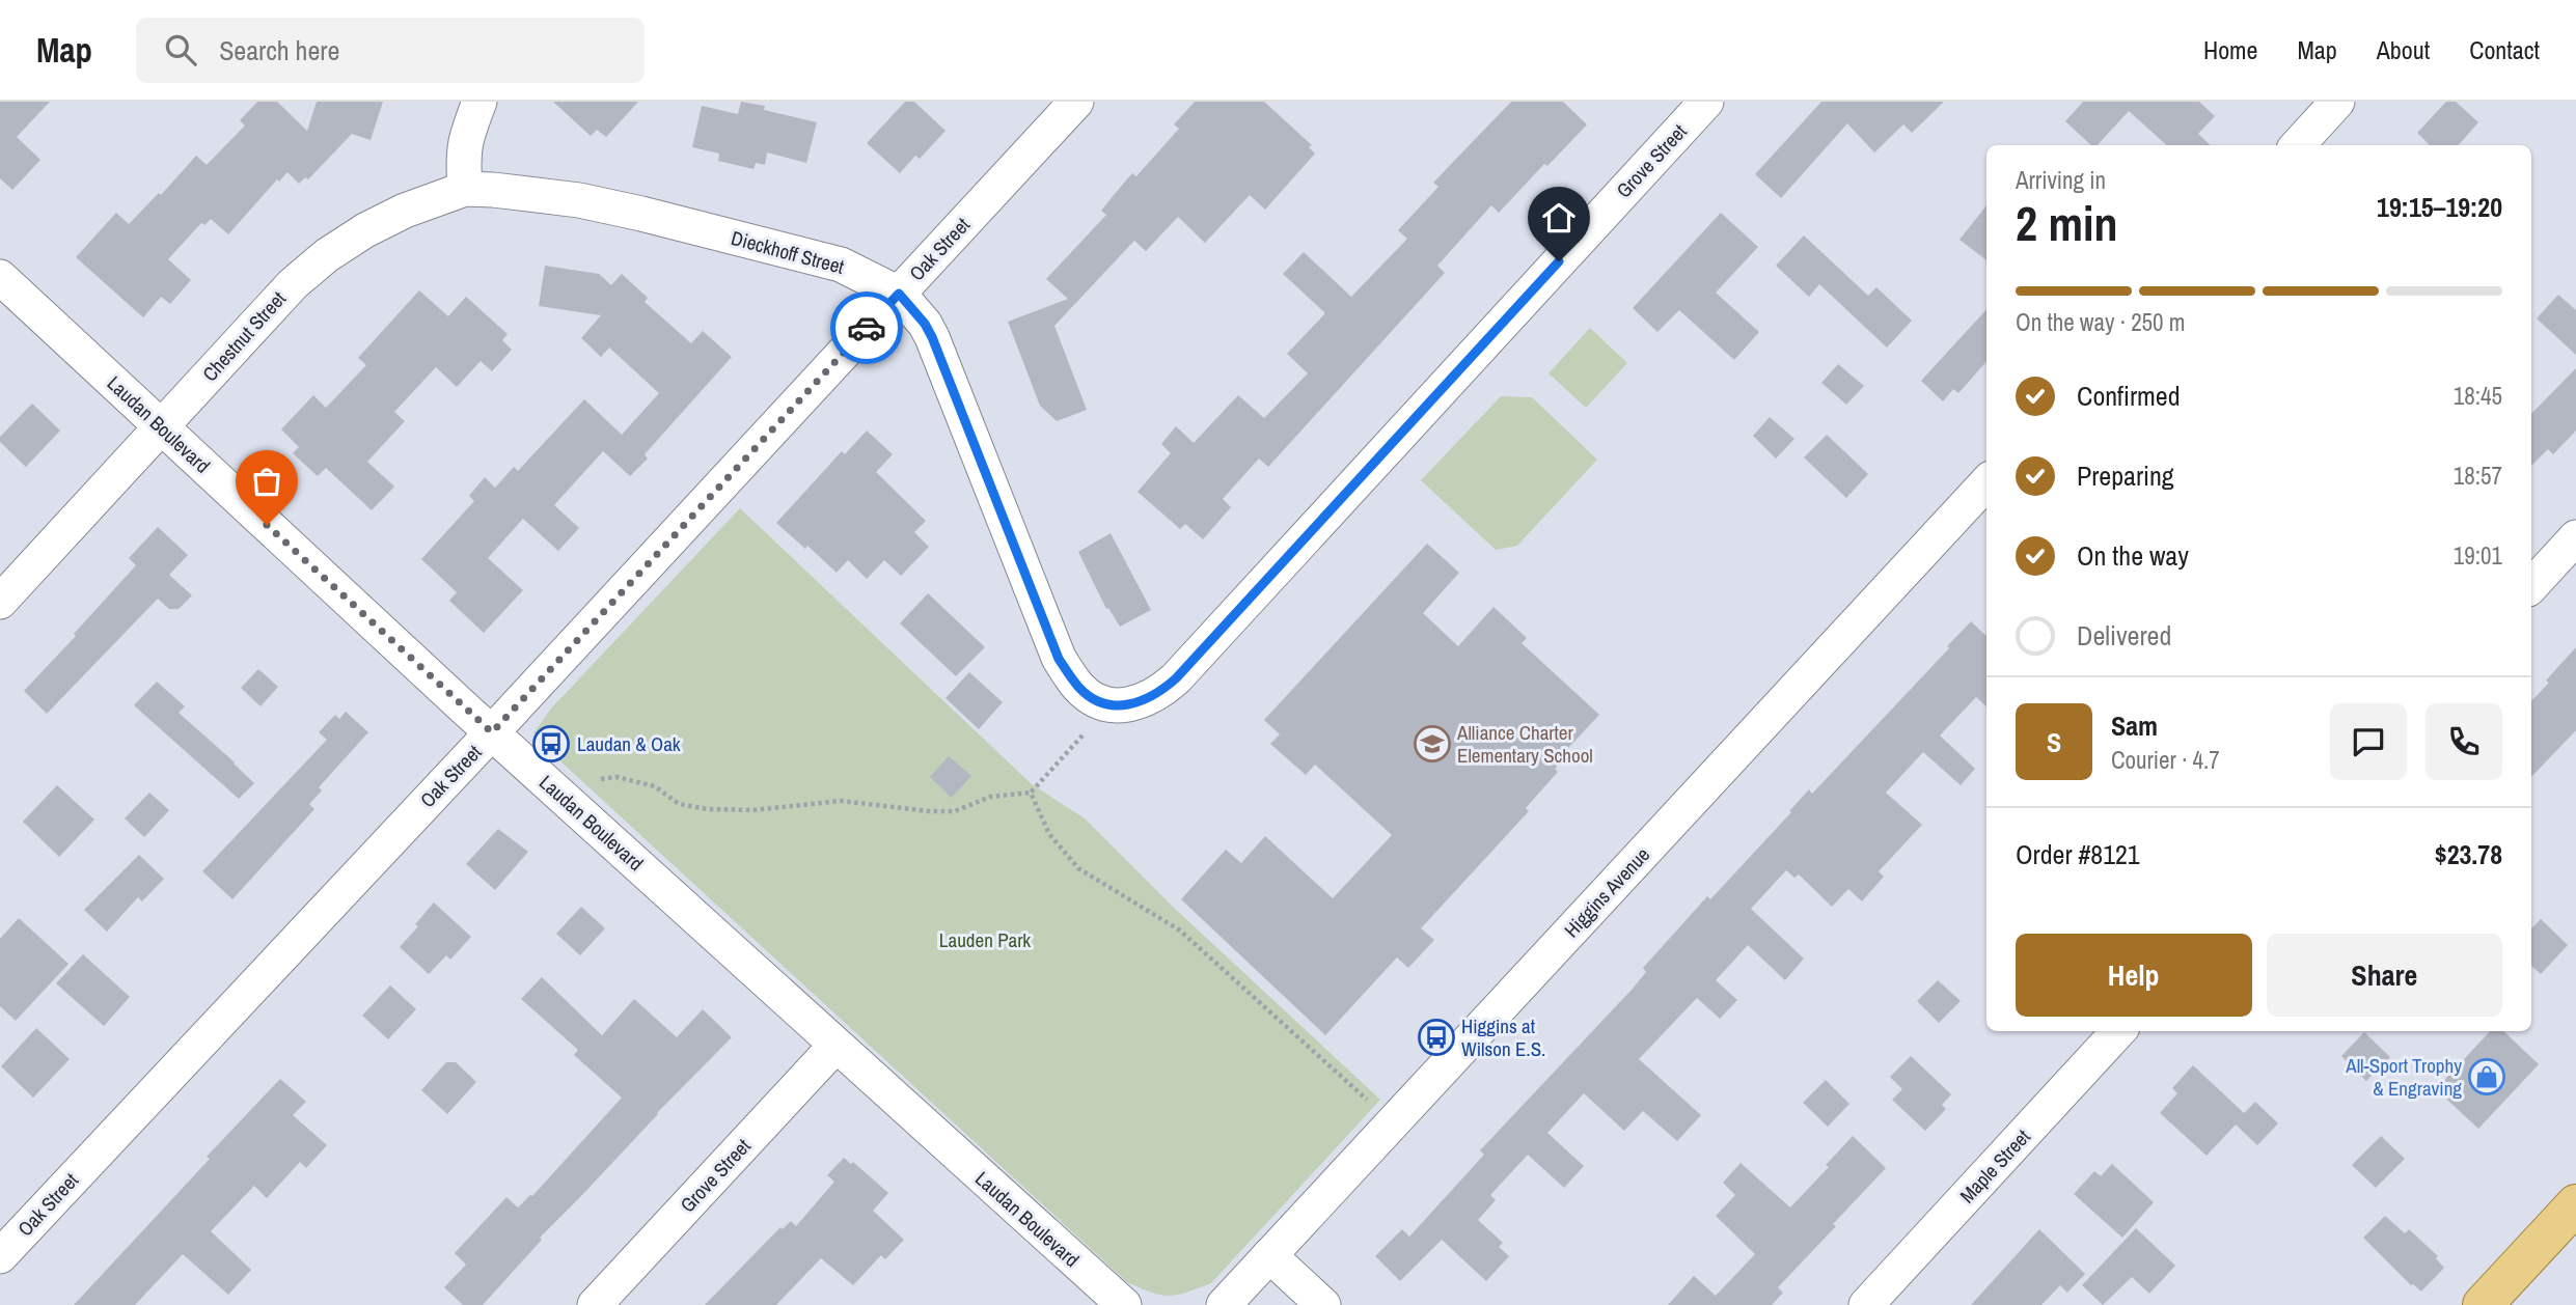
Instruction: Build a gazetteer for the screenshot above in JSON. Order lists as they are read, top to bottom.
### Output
{
  "streets": {
    "street": [
      "Grove Street",
      "Oak Street",
      "Dieckhoff Street",
      "Chestnut Street",
      "Laudan Boulevard",
      "Higgins Avenue",
      "Maple Street"
    ]
  },
  "crossings": [
    ["Grove Street", "Dieckhoff Street"],
    ["Grove Street", "Laudan Boulevard"],
    ["Oak Street", "Dieckhoff Street"],
    ["Oak Street", "Laudan Boulevard"],
    ["Dieckhoff Street", "Chestnut Street"],
    ["Chestnut Street", "Laudan Boulevard"]
  ],
  "parks": ["Lauden Park"],
  "places": {
    "bus stop": ["Laudan & Oak", "Higgins at Wilson E.S."],
    "school or university": ["Alliance Charter Elementary School"],
    "shop": ["All-Sport Trophy & Engraving"]
  },
  "page": {
    "header": "Map",
    "search": "Search here",
    "nav": [
      "Home",
      "Map",
      "About",
      "Contact"
    ],
    "heading": ["2 min", "Arriving in", "19:15–19:20"],
    "panel": [
      "Sam",
      "Courier · 4.7",
      "Order #8121",
      "$23.78"
    ],
    "bar": "On the way · 250 m",
    "list": [
      ["Confirmed", "18:45"],
      ["Preparing", "18:57"],
      ["On the way", "19:01"],
      "Delivered"
    ],
    "round": "S",
    "buttons": ["Help", "Share"]
  }
}
